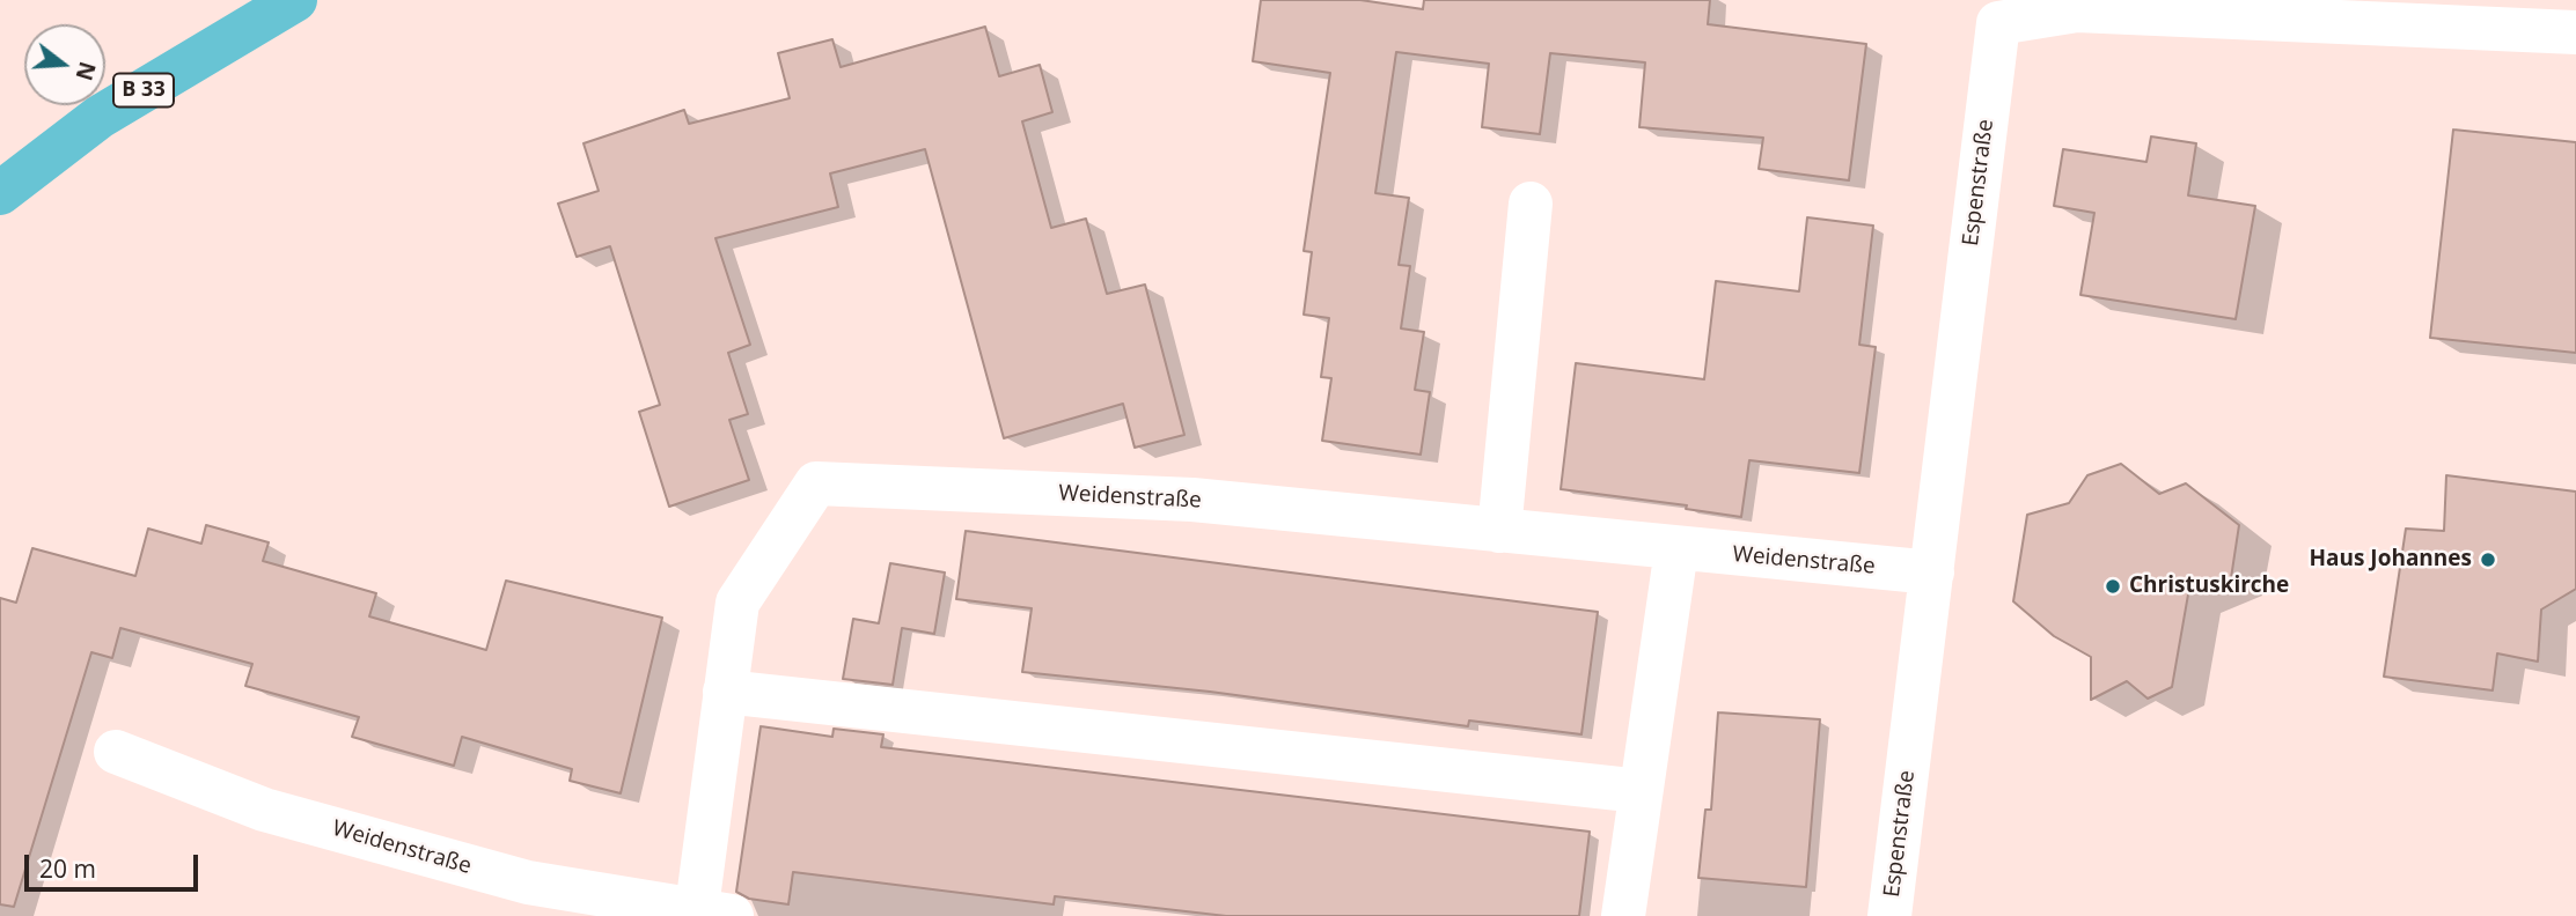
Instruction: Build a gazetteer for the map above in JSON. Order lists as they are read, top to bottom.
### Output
{
  "streets": {
    "highway": ["B 33"],
    "street": ["Espenstraße", "Weidenstraße"]
  },
  "crossings": [
    ["Espenstraße", "Weidenstraße"]
  ],
  "places": ["Haus Johannes", "Christuskirche"],
  "scale_bar": "20 m",
  "north": "right"
}
